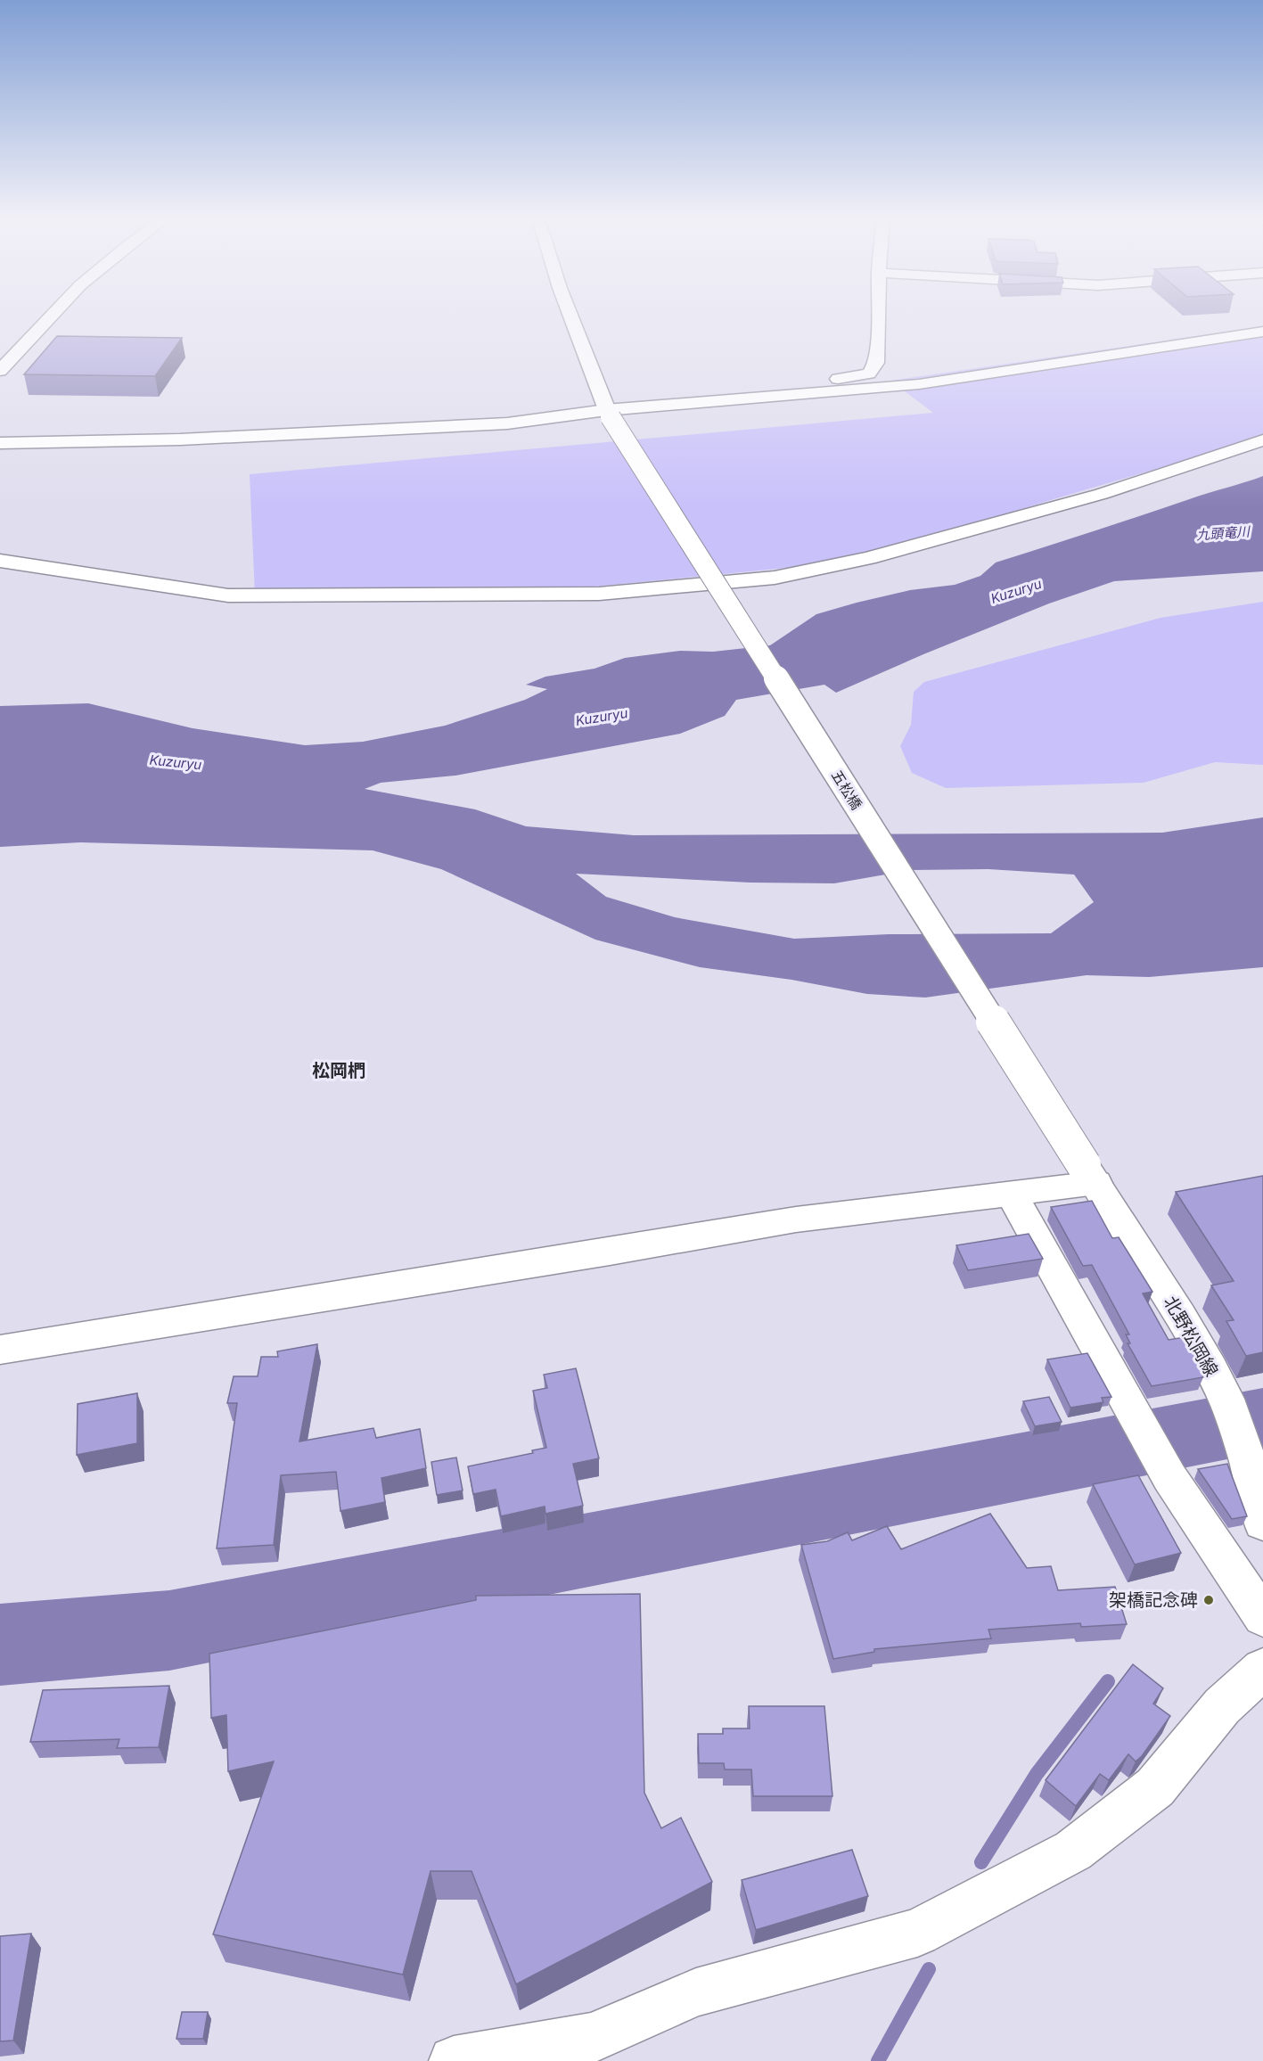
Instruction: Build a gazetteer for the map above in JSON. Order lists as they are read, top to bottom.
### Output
{
  "streets": {
    "street": ["五松橋", "北野松岡線"]
  },
  "crossings": [
    ["五松橋", "北野松岡線"]
  ],
  "districts": ["松岡椚"],
  "water": ["九頭竜川", "Kuzuryu"],
  "places": ["架橋記念碑"]
}
